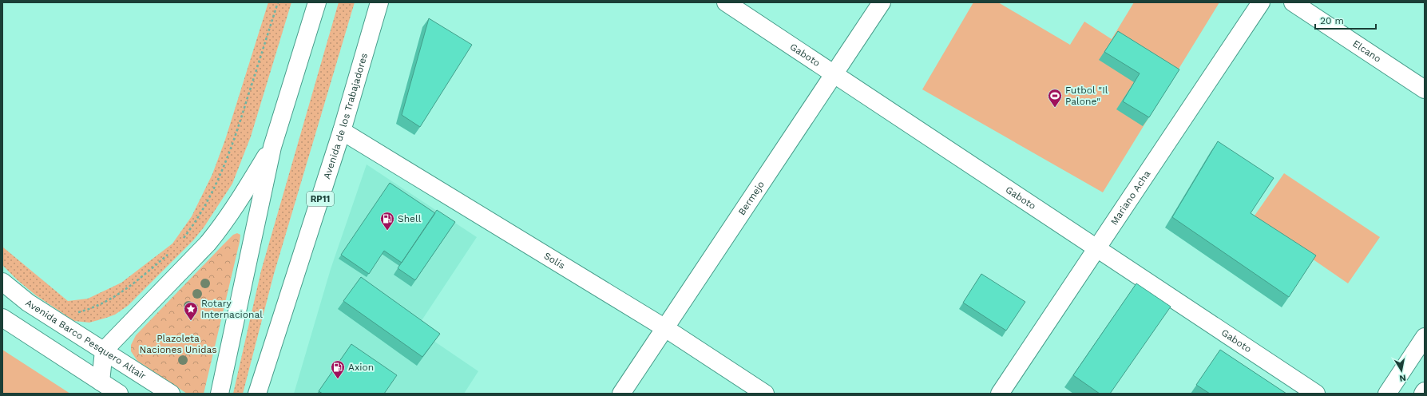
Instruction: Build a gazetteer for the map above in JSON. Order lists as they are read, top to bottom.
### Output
{
  "streets": {
    "street": [
      "Elcano",
      "Gaboto",
      "Avenida de los Trabajadores",
      "Bermejo",
      "Mariano Acha",
      "RP11",
      "Solís",
      "Avenida Barco Pesquero Altair"
    ]
  },
  "crossings": [
    ["Gaboto", "Bermejo"],
    ["Gaboto", "Mariano Acha"],
    ["Avenida de los Trabajadores", "Solís"],
    ["Bermejo", "Solís"]
  ],
  "parks": ["Plazoleta Naciones Unidas"],
  "places": {
    "sports": ["Futbol \"Il Palone\""],
    "fuel station": ["Shell", "Axion"],
    "place": ["Rotary Internacional"]
  },
  "scale_bar": "20 m",
  "north": "bottom"
}
